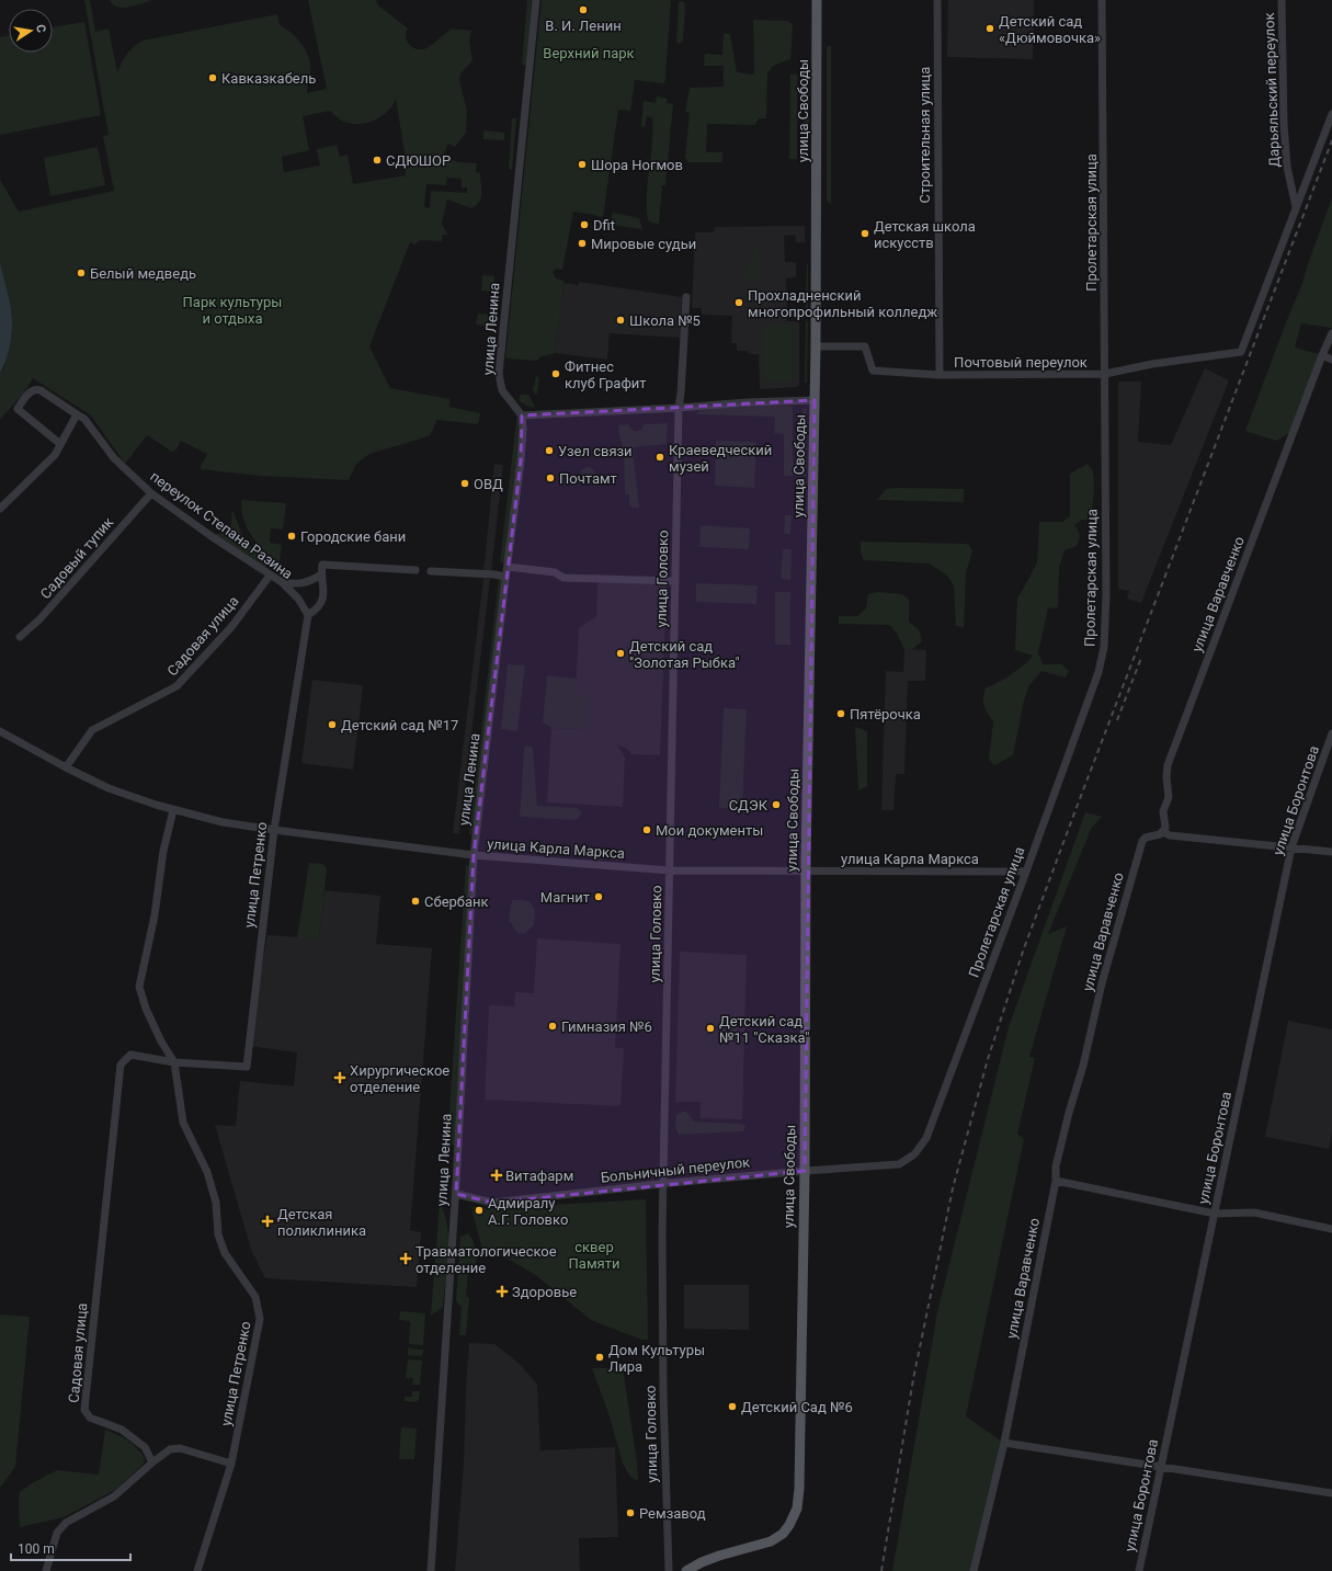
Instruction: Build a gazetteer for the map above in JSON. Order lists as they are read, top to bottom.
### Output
{
  "streets": {
    "main road": ["улица Свободы"],
    "street": [
      "Дарьяльский переулок",
      "Строительная улица",
      "Пролетарская улица",
      "улица Ленина",
      "Почтовый переулок",
      "переулок Степана Разина",
      "Садовый тупик",
      "улица Головко",
      "улица Варавченко",
      "Садовая улица",
      "улица Боронтова",
      "улица Карла Маркса",
      "улица Петренко",
      "Больничный переулок"
    ]
  },
  "crossings": [
    ["Дарьяльский переулок", "Почтовый переулок"],
    ["улица Свободы", "Почтовый переулок"],
    ["улица Свободы", "улица Карла Маркса"],
    ["улица Свободы", "Больничный переулок"],
    ["Строительная улица", "Почтовый переулок"],
    ["Пролетарская улица", "Почтовый переулок"],
    ["Пролетарская улица", "улица Карла Маркса"],
    ["Пролетарская улица", "Больничный переулок"],
    ["улица Ленина", "улица Карла Маркса"],
    ["улица Ленина", "Больничный переулок"],
    ["переулок Степана Разина", "Садовый тупик"],
    ["переулок Степана Разина", "Садовая улица"],
    ["переулок Степана Разина", "улица Петренко"],
    ["улица Головко", "улица Карла Маркса"],
    ["улица Головко", "Больничный переулок"],
    ["Садовая улица", "улица Карла Маркса"],
    ["Садовая улица", "улица Петренко"],
    ["улица Карла Маркса", "улица Петренко"]
  ],
  "parks": ["Верхний парк", "Парк культуры и отдыха", "сквер Памяти"],
  "places": {
    "other": [
      "В. И. Ленин",
      "Детский сад «Дюймовочка»",
      "Кавказкабель",
      "СДЮШОР",
      "Шора Ногмов",
      "Dfit",
      "Детская школа искусств",
      "Мировые судьи",
      "Белый медведь",
      "Прохладненский многопрофильный колледж",
      "Школа №5",
      "Фитнес клуб Графит",
      "Узел связи",
      "Краеведческий музей",
      "Почтамт",
      "ОВД",
      "Городские бани",
      "Детский сад \"Золотая Рыбка\"",
      "Пятёрочка",
      "Детский сад №17",
      "СДЭК",
      "Мои документы",
      "Магнит",
      "Сбербанк",
      "Гимназия №6",
      "Детский сад №11 \"Сказка\"",
      "Адмиралу А.Г. Головко",
      "Дом Культуры Лира",
      "Детский Сад №6",
      "Ремзавод"
    ],
    "health": [
      "Хирургическое отделение",
      "Витафарм",
      "Детская поликлиника",
      "Травматологическое отделение",
      "Здоровье"
    ]
  },
  "scale_bar": "100 m",
  "north": "right"
}
